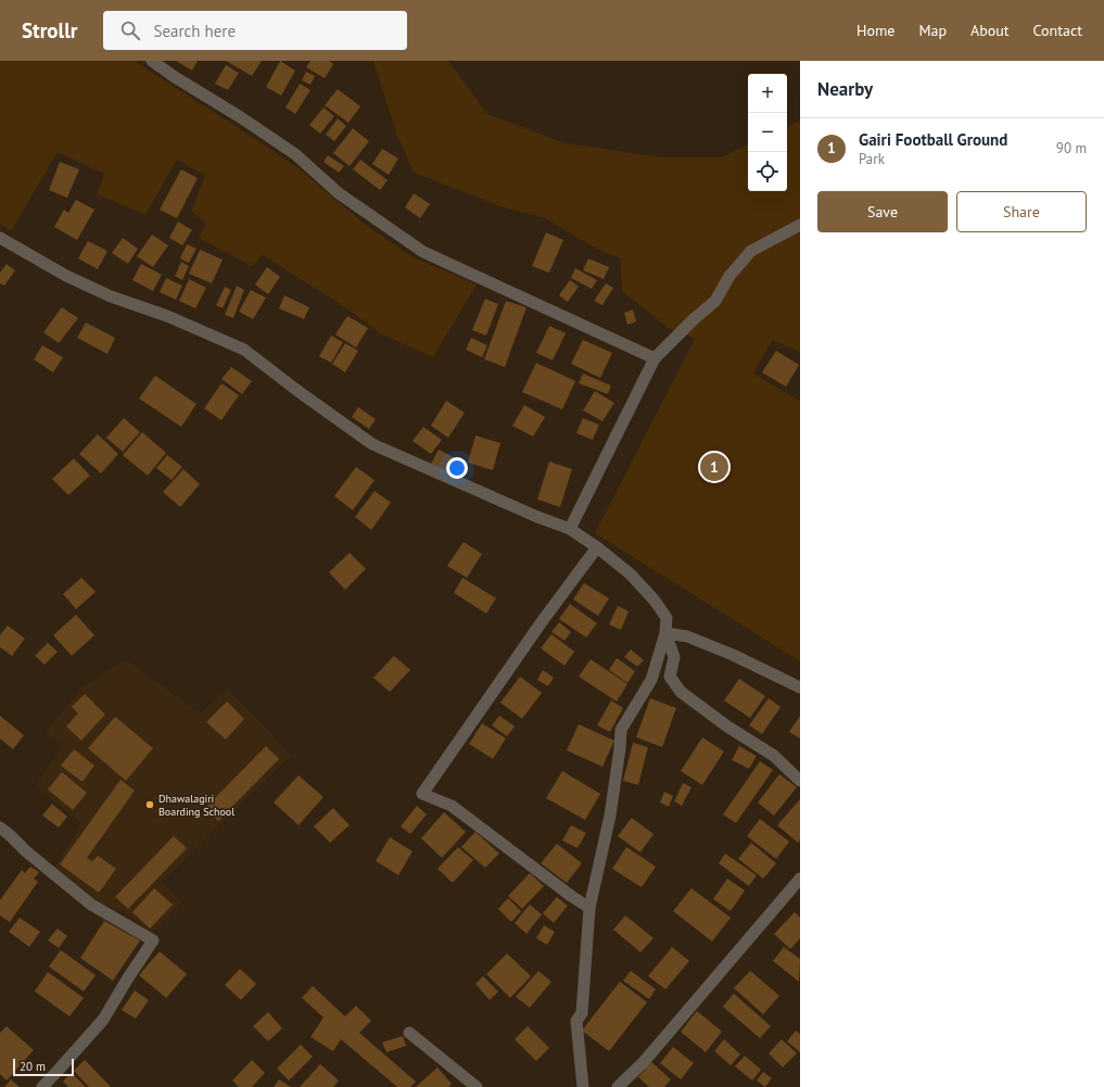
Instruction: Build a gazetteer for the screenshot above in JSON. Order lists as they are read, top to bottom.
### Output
{
  "places": ["Dhawalagiri Boarding School"],
  "scale_bar": "20 m",
  "page": {
    "header": "Strollr",
    "search": "Search here",
    "nav": [
      "Home",
      "Map",
      "About",
      "Contact"
    ],
    "heading": "Nearby",
    "map_buttons": ["+", "−"],
    "list": [
      {
        "mark": "1",
        "name": "Gairi Football Ground",
        "note": "Park",
        "value": "90 m"
      }
    ],
    "buttons": ["Save", "Share"],
    "pins": "1",
    "scale": "20 m"
  }
}
